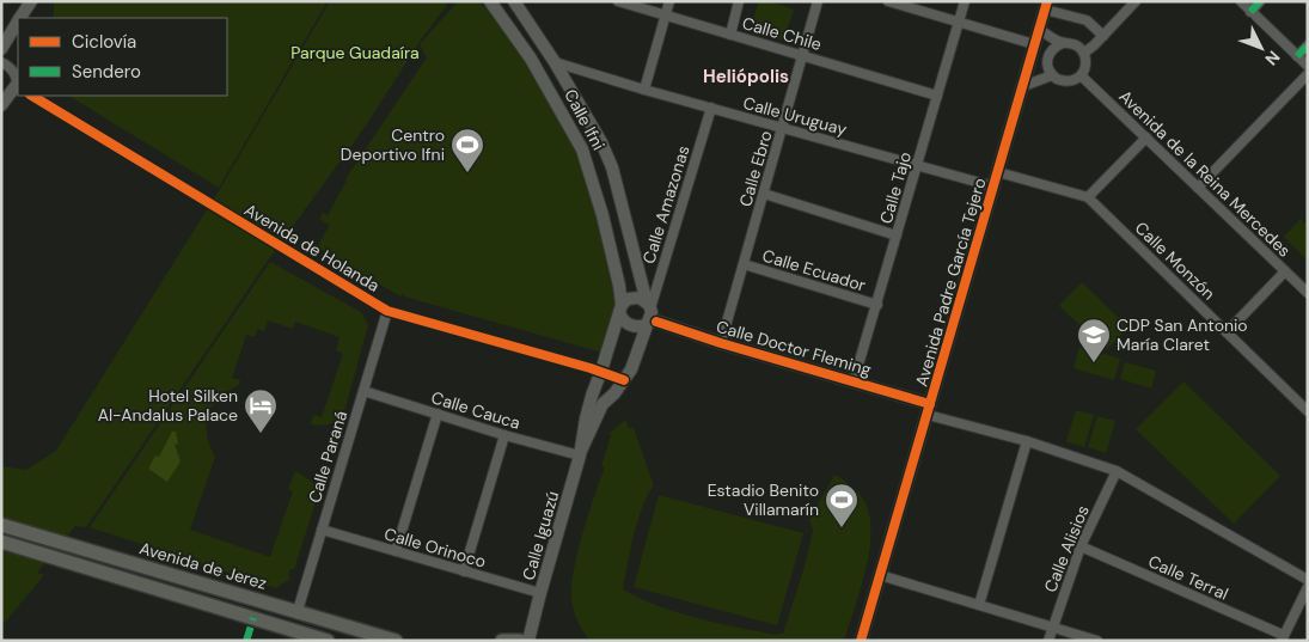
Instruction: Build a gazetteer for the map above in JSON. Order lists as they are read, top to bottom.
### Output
{
  "streets": {
    "main road": [
      "Calle Ifni",
      "Avenida Padre García Tejero",
      "Calle Doctor Fleming",
      "Calle Iguazú",
      "Avenida de Jerez"
    ],
    "street": [
      "Calle Chile",
      "Calle Uruguay",
      "Calle Ebro",
      "Avenida de la Reina Mercedes",
      "Calle Tajo",
      "Calle Amazonas",
      "Avenida de Holanda",
      "Calle Monzón",
      "Calle Ecuador",
      "Calle Cauca",
      "Calle Paraná",
      "Calle Orinoco",
      "Calle Alisios",
      "Calle Terral"
    ]
  },
  "crossings": [
    ["Calle Chile", "Calle Ebro"],
    ["Calle Chile", "Calle Tajo"],
    ["Calle Uruguay", "Calle Ifni"],
    ["Calle Uruguay", "Calle Ebro"],
    ["Calle Uruguay", "Calle Tajo"],
    ["Calle Uruguay", "Calle Amazonas"],
    ["Calle Uruguay", "Avenida Padre García Tejero"],
    ["Calle Ifni", "Calle Amazonas"],
    ["Calle Ifni", "Calle Doctor Fleming"],
    ["Calle Ifni", "Calle Iguazú"],
    ["Calle Ebro", "Calle Ecuador"],
    ["Calle Ebro", "Calle Doctor Fleming"],
    ["Calle Tajo", "Calle Ecuador"],
    ["Calle Tajo", "Calle Doctor Fleming"],
    ["Calle Amazonas", "Calle Doctor Fleming"],
    ["Calle Amazonas", "Calle Iguazú"],
    ["Avenida de Holanda", "Calle Paraná"],
    ["Avenida de Holanda", "Calle Iguazú"],
    ["Calle Monzón", "Avenida Padre García Tejero"],
    ["Avenida Padre García Tejero", "Calle Doctor Fleming"],
    ["Calle Doctor Fleming", "Calle Iguazú"],
    ["Calle Cauca", "Calle Paraná"],
    ["Calle Cauca", "Calle Iguazú"],
    ["Calle Paraná", "Calle Orinoco"],
    ["Calle Paraná", "Avenida de Jerez"],
    ["Calle Iguazú", "Calle Orinoco"],
    ["Calle Alisios", "Calle Terral"]
  ],
  "districts": ["Heliópolis"],
  "parks": ["Parque Guadaíra"],
  "places": {
    "sports": ["Centro Deportivo Ifni", "Estadio Benito Villamarín"],
    "school or university": ["CDP San Antonio María Claret"],
    "hotel": ["Hotel Silken Al-Andalus Palace"]
  },
  "legend": ["Ciclovía", "Sendero"],
  "north": "bottom right"
}
